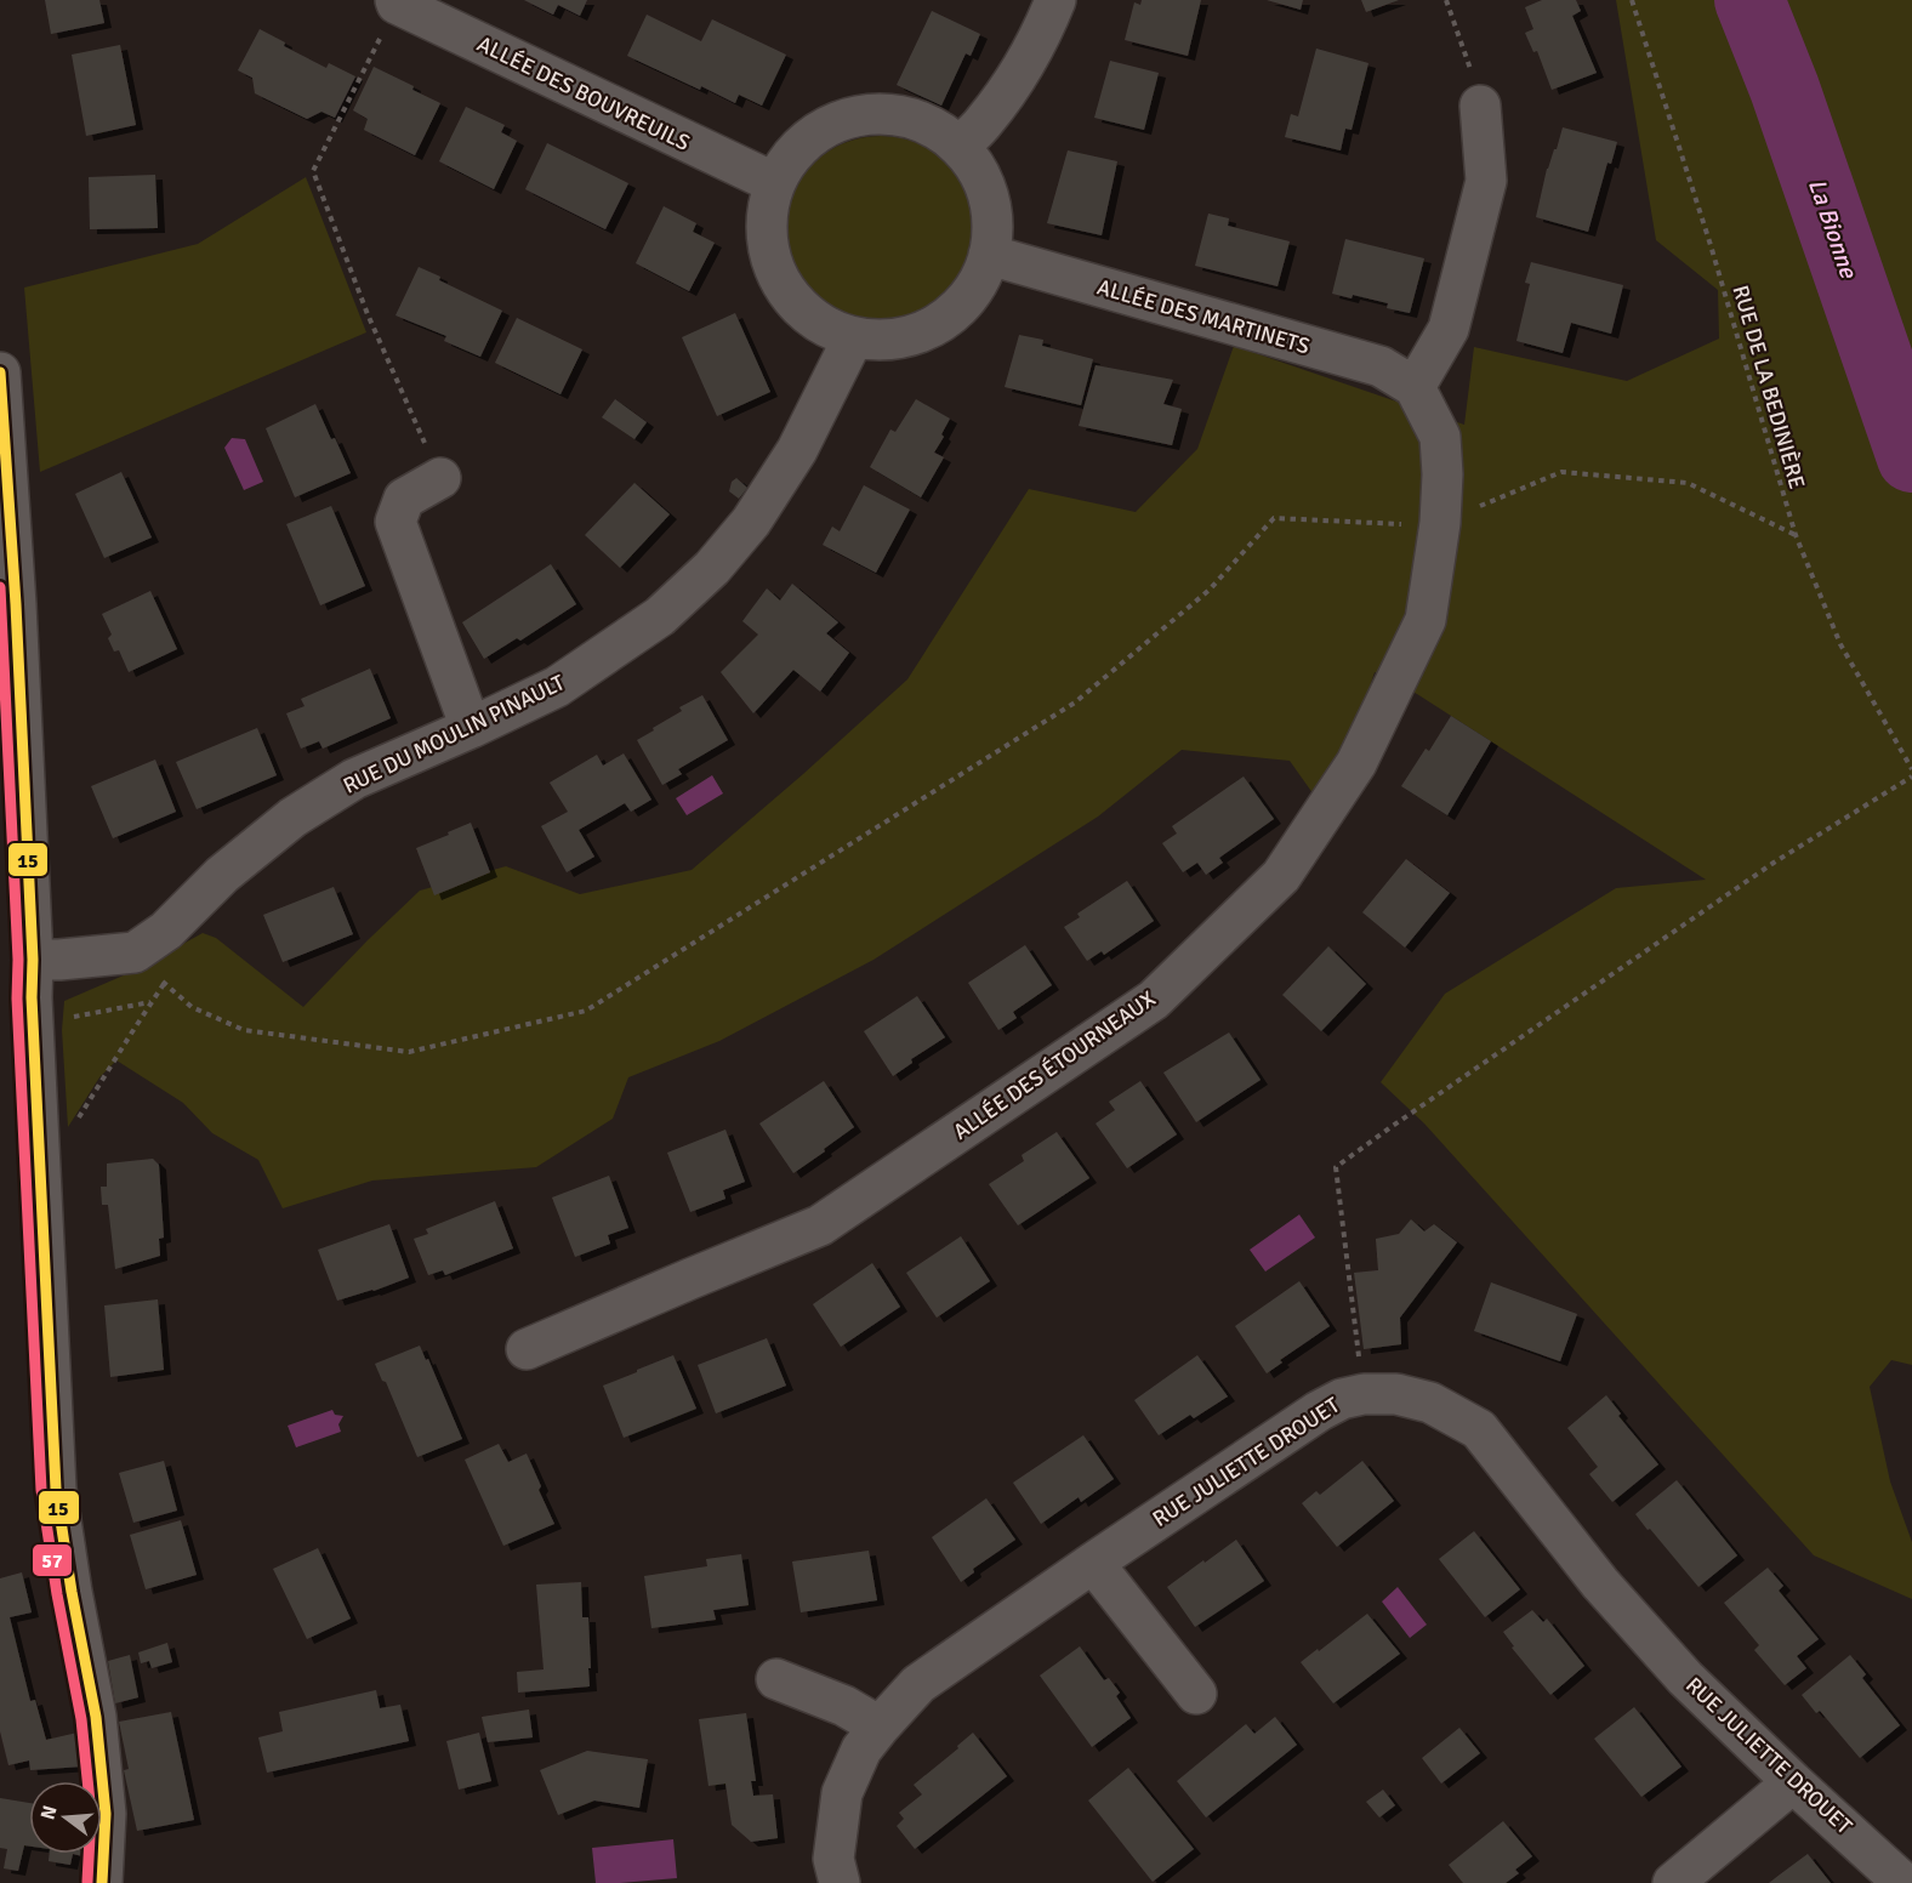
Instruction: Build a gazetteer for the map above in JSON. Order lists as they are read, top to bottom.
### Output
{
  "streets": {
    "street": [
      "ALLÉE DES BOUVREUILS",
      "ALLÉE DES MARTINETS",
      "RUE DU MOULIN PINAULT",
      "ALLÉE DES ÉTOURNEAUX",
      "RUE JULIETTE DROUET"
    ],
    "path": ["RUE DE LA BEDINIÈRE"]
  },
  "crossings": [
    ["ALLÉE DES BOUVREUILS", "ALLÉE DES MARTINETS"],
    ["ALLÉE DES BOUVREUILS", "RUE DU MOULIN PINAULT"],
    ["ALLÉE DES MARTINETS", "RUE DU MOULIN PINAULT"],
    ["ALLÉE DES MARTINETS", "ALLÉE DES ÉTOURNEAUX"]
  ],
  "water": ["La Bionne"],
  "lines": ["transit line 15", "transit line 57"],
  "north": "left"
}
